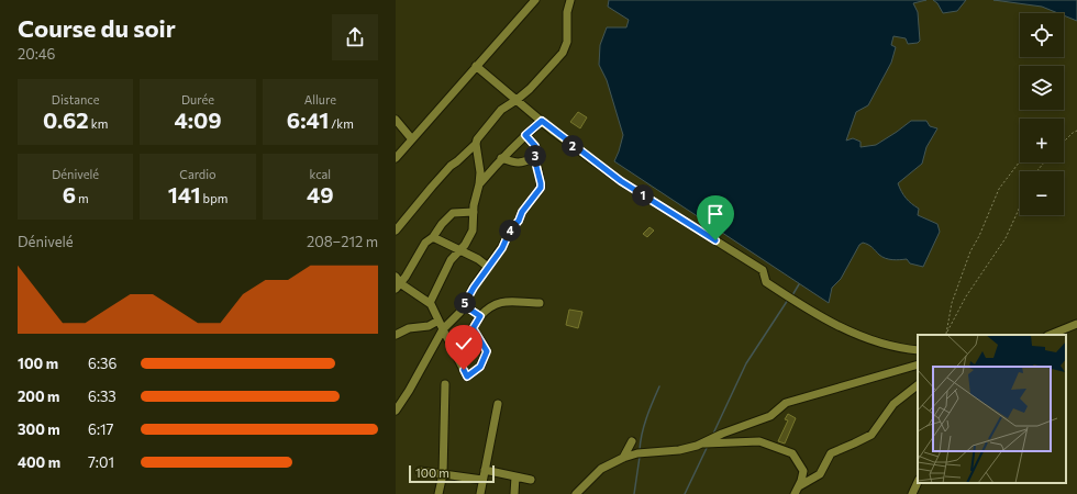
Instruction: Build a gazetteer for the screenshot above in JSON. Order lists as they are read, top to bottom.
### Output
{
  "scale_bar": "100 m",
  "page": {
    "heading": ["Course du soir", "20:46"],
    "map_buttons": ["+", "−"],
    "stats": [
      ["Distance", "0.62 km"],
      ["Durée", "4:09"],
      ["Allure", "6:41 /km"],
      ["Dénivelé", "6 m"],
      ["Cardio", "141 bpm"],
      ["kcal", "49"]
    ],
    "pins": [
      "2",
      "3",
      "1",
      "4",
      "5"
    ],
    "chart": ["Dénivelé", "208–212 m"],
    "list": [
      {
        "name": "100 m",
        "note": "6:36"
      },
      {
        "name": "200 m",
        "note": "6:33"
      },
      {
        "name": "300 m",
        "note": "6:17"
      },
      {
        "name": "400 m",
        "note": "7:01"
      }
    ],
    "scale": "100 m"
  }
}
